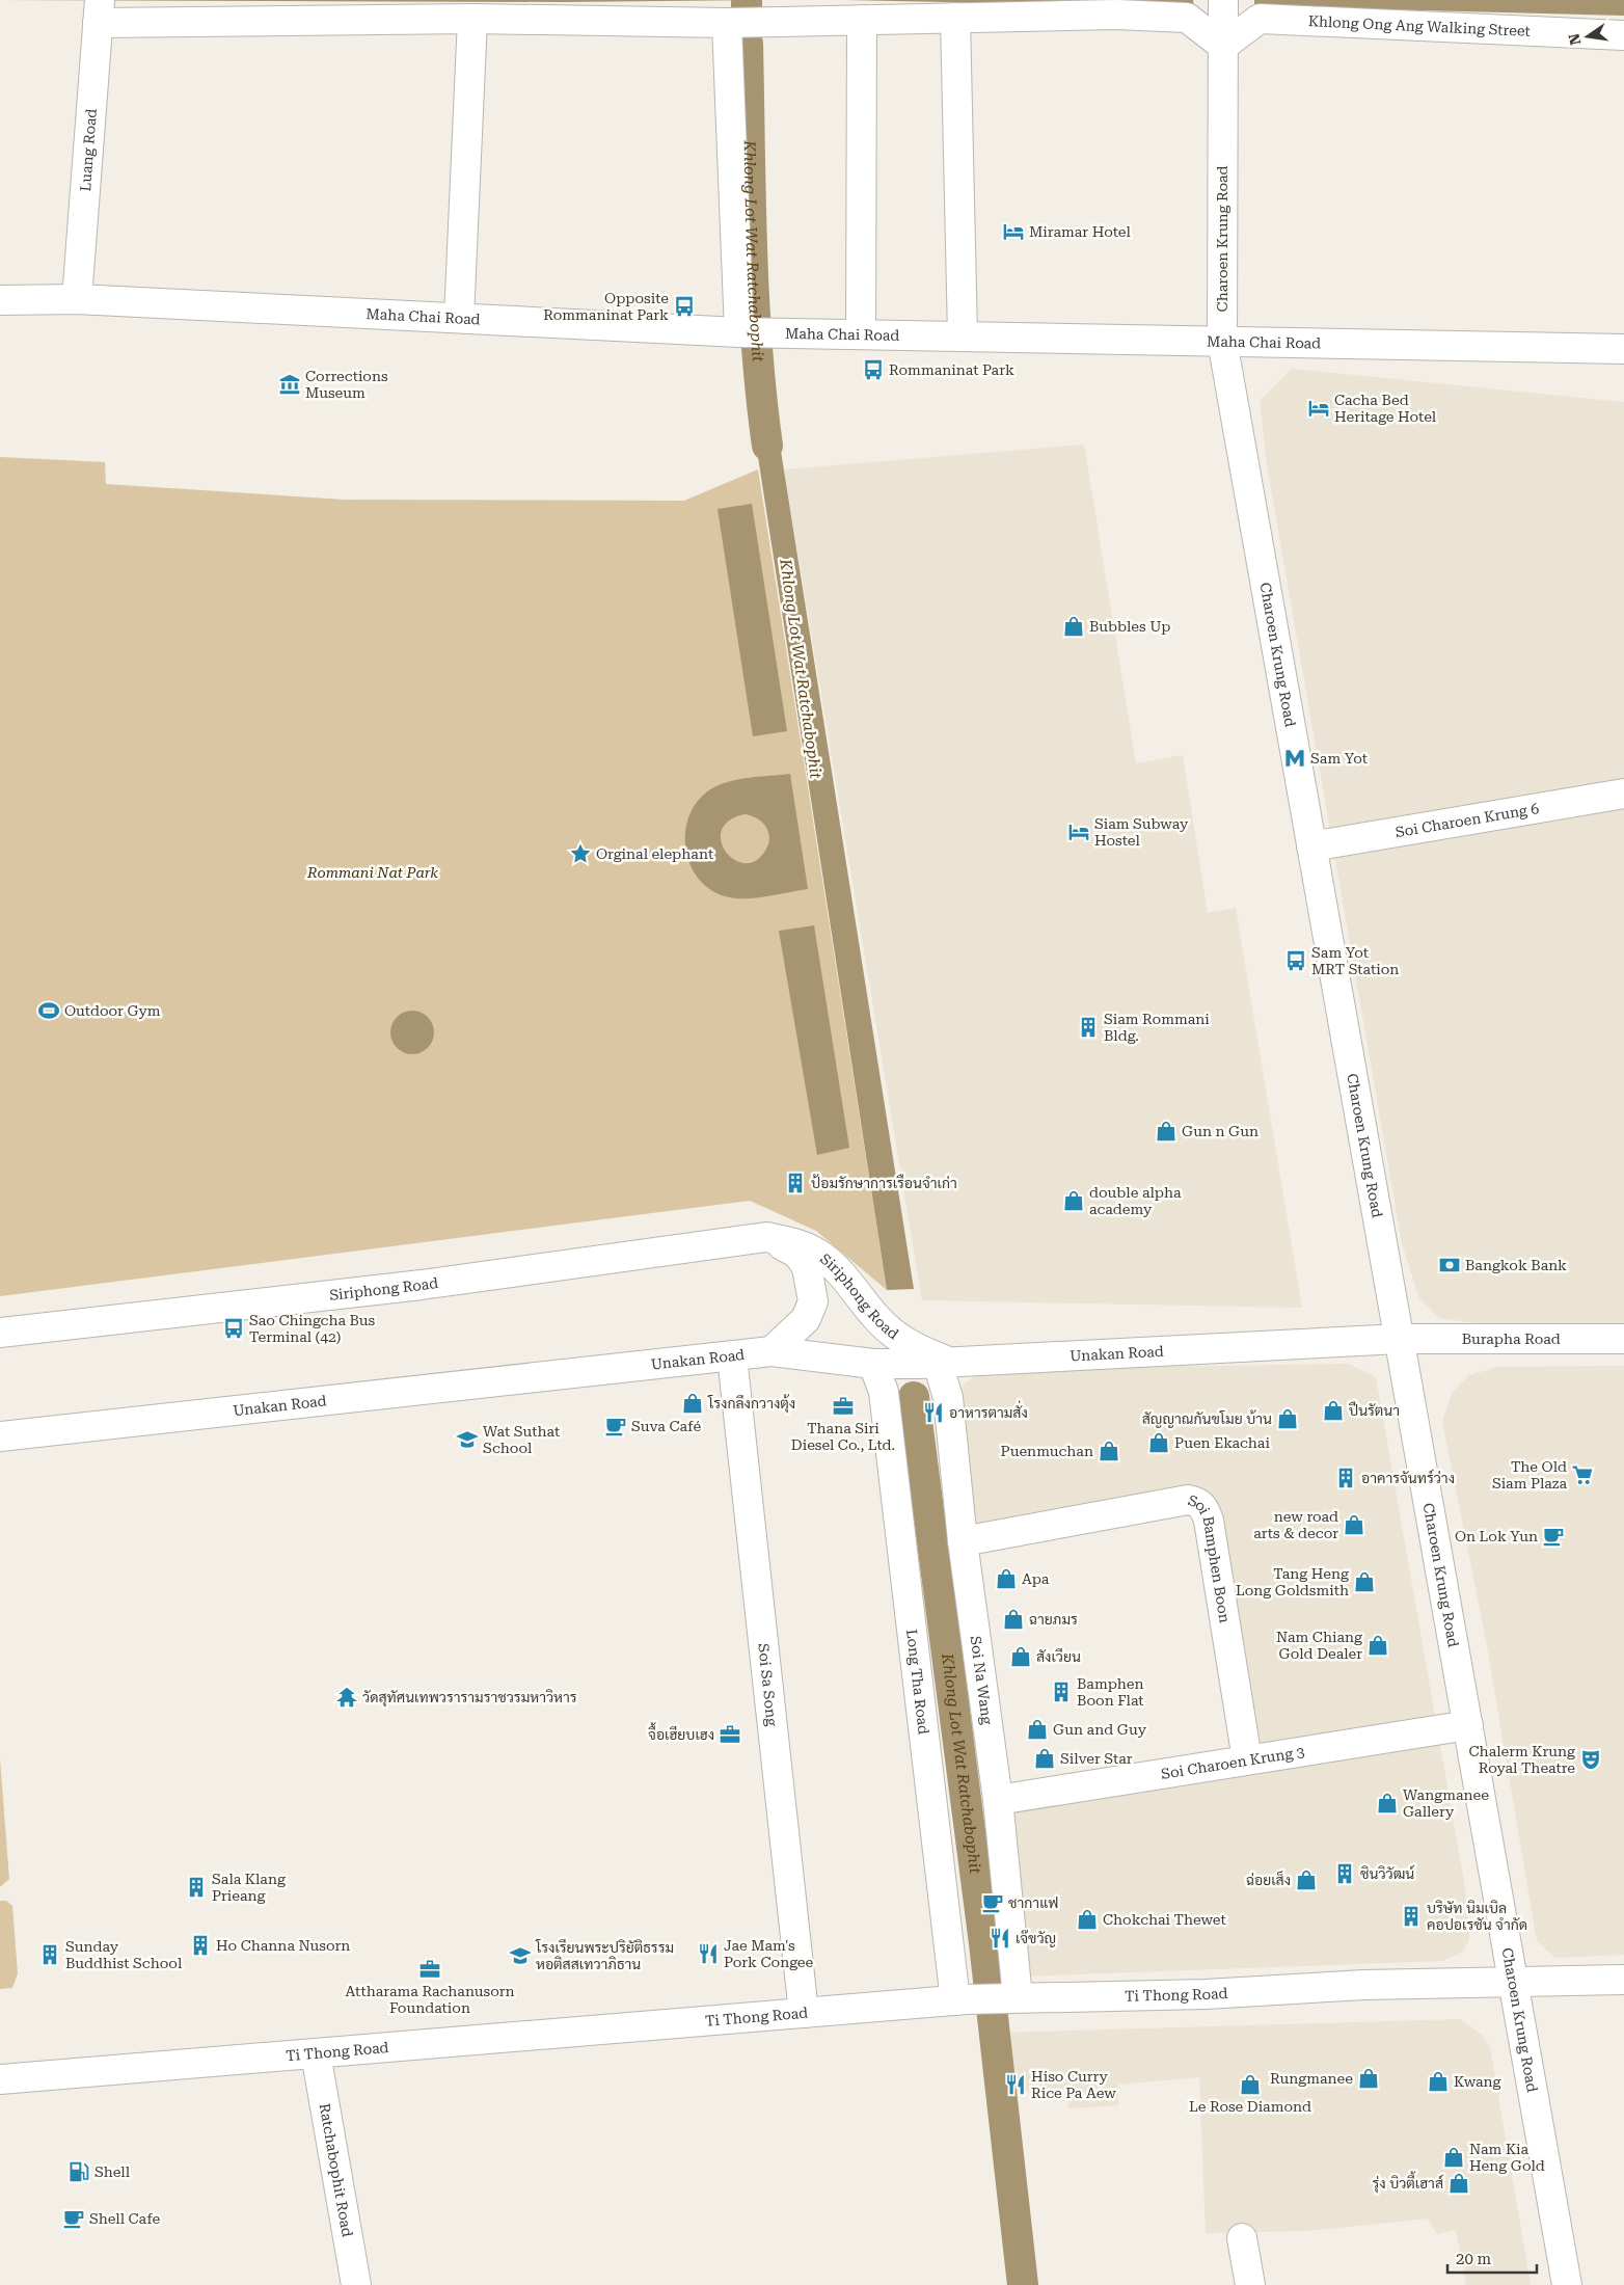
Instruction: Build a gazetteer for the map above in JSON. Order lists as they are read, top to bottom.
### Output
{
  "streets": {
    "street": [
      "Khlong Ong Ang Walking Street",
      "Luang Road",
      "Charoen Krung Road",
      "Maha Chai Road",
      "Soi Charoen Krung 6",
      "Siriphong Road",
      "Burapha Road",
      "Unakan Road",
      "Soi Bamphen Boon",
      "Soi Na Wang",
      "Long Tha Road",
      "Soi Sa Song",
      "Soi Charoen Krung 3",
      "Ti Thong Road",
      "Ratchabophit Road"
    ]
  },
  "crossings": [
    ["Khlong Ong Ang Walking Street", "Charoen Krung Road"],
    ["Luang Road", "Maha Chai Road"],
    ["Charoen Krung Road", "Maha Chai Road"],
    ["Charoen Krung Road", "Soi Charoen Krung 6"],
    ["Charoen Krung Road", "Burapha Road"],
    ["Charoen Krung Road", "Unakan Road"],
    ["Charoen Krung Road", "Soi Charoen Krung 3"],
    ["Charoen Krung Road", "Ti Thong Road"],
    ["Siriphong Road", "Unakan Road"],
    ["Siriphong Road", "Soi Na Wang"],
    ["Burapha Road", "Unakan Road"],
    ["Unakan Road", "Soi Na Wang"],
    ["Unakan Road", "Long Tha Road"],
    ["Unakan Road", "Soi Sa Song"],
    ["Soi Bamphen Boon", "Soi Na Wang"],
    ["Soi Bamphen Boon", "Soi Charoen Krung 3"],
    ["Soi Na Wang", "Soi Charoen Krung 3"],
    ["Soi Na Wang", "Ti Thong Road"],
    ["Long Tha Road", "Ti Thong Road"],
    ["Soi Sa Song", "Ti Thong Road"],
    ["Ti Thong Road", "Ratchabophit Road"]
  ],
  "water": ["Khlong Lot Wat Ratchabophit"],
  "parks": ["Rommani Nat Park"],
  "places": {
    "hotel": ["Miramar Hotel", "Cacha Bed Heritage Hotel", "Siam Subway Hostel"],
    "bus stop": [
      "Opposite Rommaninat Park",
      "Rommaninat Park",
      "Sam Yot MRT Station",
      "Sao Chingcha Bus Terminal (42)"
    ],
    "museum": ["Corrections Museum"],
    "shop": [
      "Bubbles Up",
      "Gun n Gun",
      "double alpha academy",
      "โรงกลึงกวางตุ้ง",
      "ปืนรัตนา",
      "สัญญาณกันขโมย บ้าน",
      "Puen Ekachai",
      "Puenmuchan",
      "new road arts & decor",
      "Apa",
      "Tang Heng Long Goldsmith",
      "ฉายภมร",
      "Nam Chiang Gold Dealer",
      "สังเวียน",
      "Gun and Guy",
      "Silver Star",
      "Wangmanee Gallery",
      "ฉ่อยเส็ง",
      "Chokchai Thewet",
      "Rungmanee",
      "Kwang",
      "Le Rose Diamond",
      "Nam Kia Heng Gold",
      "รุ่ง บิวตี้เฮาส์"
    ],
    "metro station": ["Sam Yot"],
    "place": ["Orginal elephant"],
    "sports": ["Outdoor Gym"],
    "building": [
      "Siam Rommani Bldg.",
      "ป้อมรักษาการเรือนจำเก่า",
      "อาคารจันทร์ว่าง",
      "Bamphen Boon Flat",
      "ชินวิวัฒน์",
      "Sala Klang Prieang",
      "บริษัท นิมเบิล คอปอเรชัน จำกัด",
      "Ho Channa Nusorn",
      "Sunday Buddhist School"
    ],
    "bank": ["Bangkok Bank"],
    "office": ["Thana Siri Diesel Co., Ltd.", "จื้อเฮียบเฮง", "Attharama Rachanusorn Foundation"],
    "restaurant": [
      "อาหารตามสั่ง",
      "เจ๊ขวัญ",
      "Jae Mam's Pork Congee",
      "Hiso Curry Rice Pa Aew"
    ],
    "cafe": [
      "Suva Café",
      "On Lok Yun",
      "ชากาแฟ",
      "Shell Cafe"
    ],
    "school or university": ["Wat Suthat School", "โรงเรียนพระปริยัติธรรม หอติสสเทวาภิธาน"],
    "supermarket": ["The Old Siam Plaza"],
    "temple": ["วัดสุทัศนเทพวรารามราชวรมหาวิหาร"],
    "theatre": ["Chalerm Krung Royal Theatre"],
    "fuel station": ["Shell"]
  },
  "scale_bar": "20 m",
  "north": "left"
}
